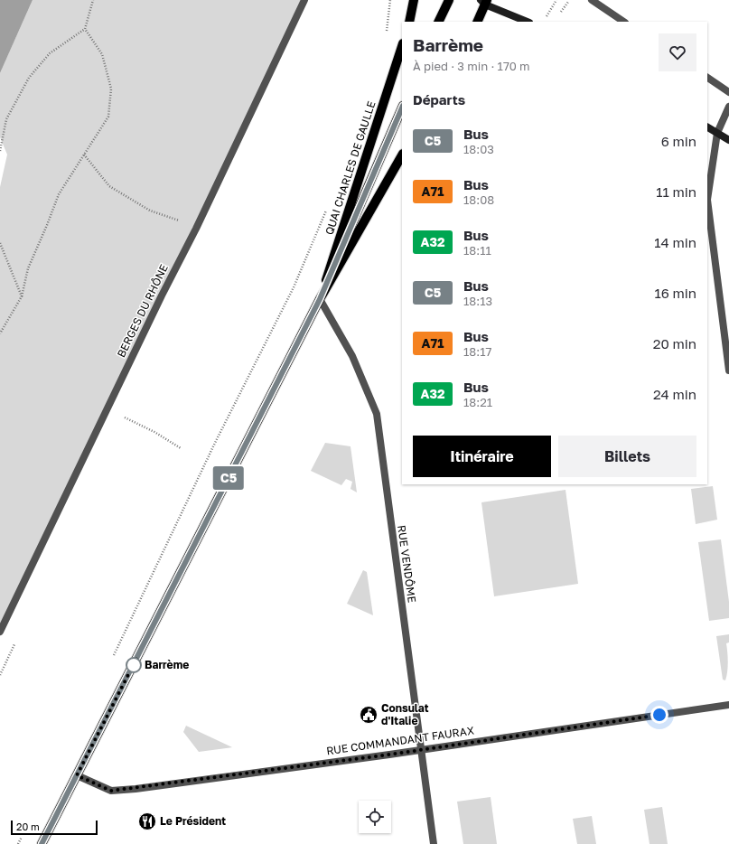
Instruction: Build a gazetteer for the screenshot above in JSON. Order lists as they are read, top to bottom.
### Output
{
  "streets": {
    "main road": ["QUAI CHARLES DE GAULLE"],
    "street": ["BERGES DU RHÔNE", "RUE VENDÔME", "RUE COMMANDANT FAURAX"]
  },
  "crossings": [
    ["QUAI CHARLES DE GAULLE", "RUE VENDÔME"],
    ["RUE VENDÔME", "RUE COMMANDANT FAURAX"]
  ],
  "places": {
    "other": ["Barrème"],
    "public building": ["Consulat d'Italie"],
    "restaurant": ["Le Président"]
  },
  "lines": ["bus line C5"],
  "scale_bar": "20 m",
  "page": {
    "on_map": "C5",
    "heading": [
      ["Barrème", "À pied · 3 min · 170 m"],
      "Départs"
    ],
    "list": [
      {
        "mark": "C5",
        "name": "Bus",
        "note": "18:03",
        "value": "6 min"
      },
      {
        "mark": "A71",
        "name": "Bus",
        "note": "18:08",
        "value": "11 min"
      },
      {
        "mark": "A32",
        "name": "Bus",
        "note": "18:11",
        "value": "14 min"
      },
      {
        "mark": "C5",
        "name": "Bus",
        "note": "18:13",
        "value": "16 min"
      },
      {
        "mark": "A71",
        "name": "Bus",
        "note": "18:17",
        "value": "20 min"
      },
      {
        "mark": "A32",
        "name": "Bus",
        "note": "18:21",
        "value": "24 min"
      }
    ],
    "buttons": ["Itinéraire", "Billets"],
    "scale": "20 m"
  }
}
